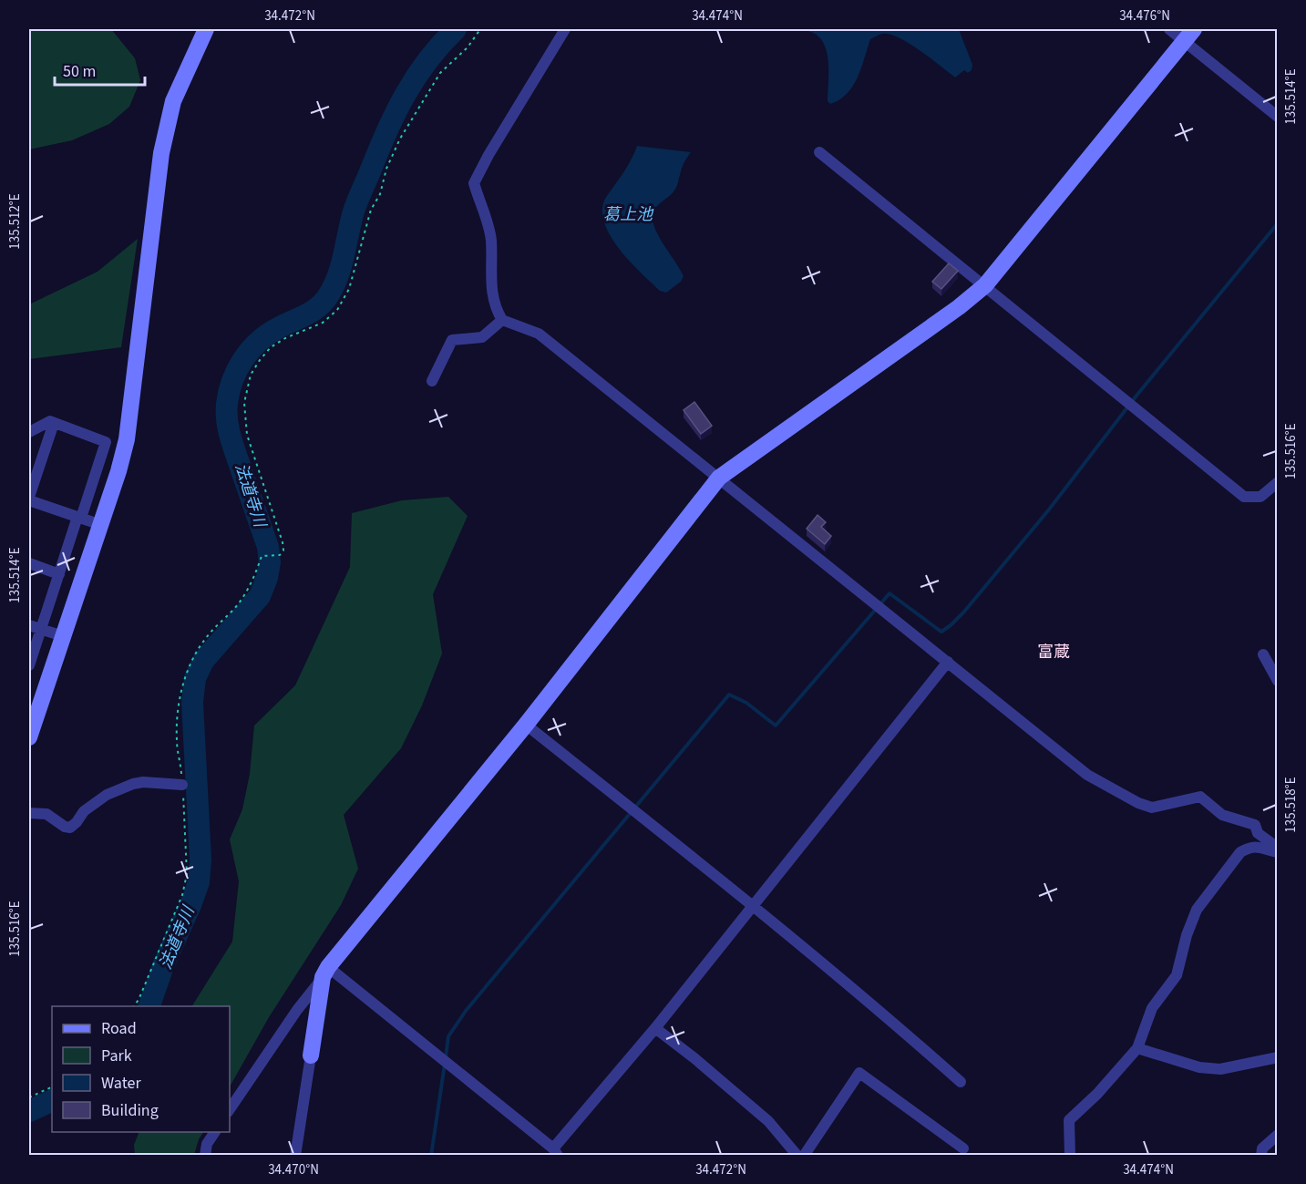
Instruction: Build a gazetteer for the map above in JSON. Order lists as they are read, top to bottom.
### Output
{
  "districts": ["富蔵"],
  "water": ["葛上池", "法道寺川"],
  "legend": [
    "Road",
    "Park",
    "Water",
    "Building"
  ],
  "scale_bar": "50 m",
  "coordinates": [
    "34.472°N",
    "34.474°N",
    "34.476°N",
    "135.514°E",
    "135.512°E",
    "135.516°E",
    "135.518°E",
    "34.470°N"
  ]
}
